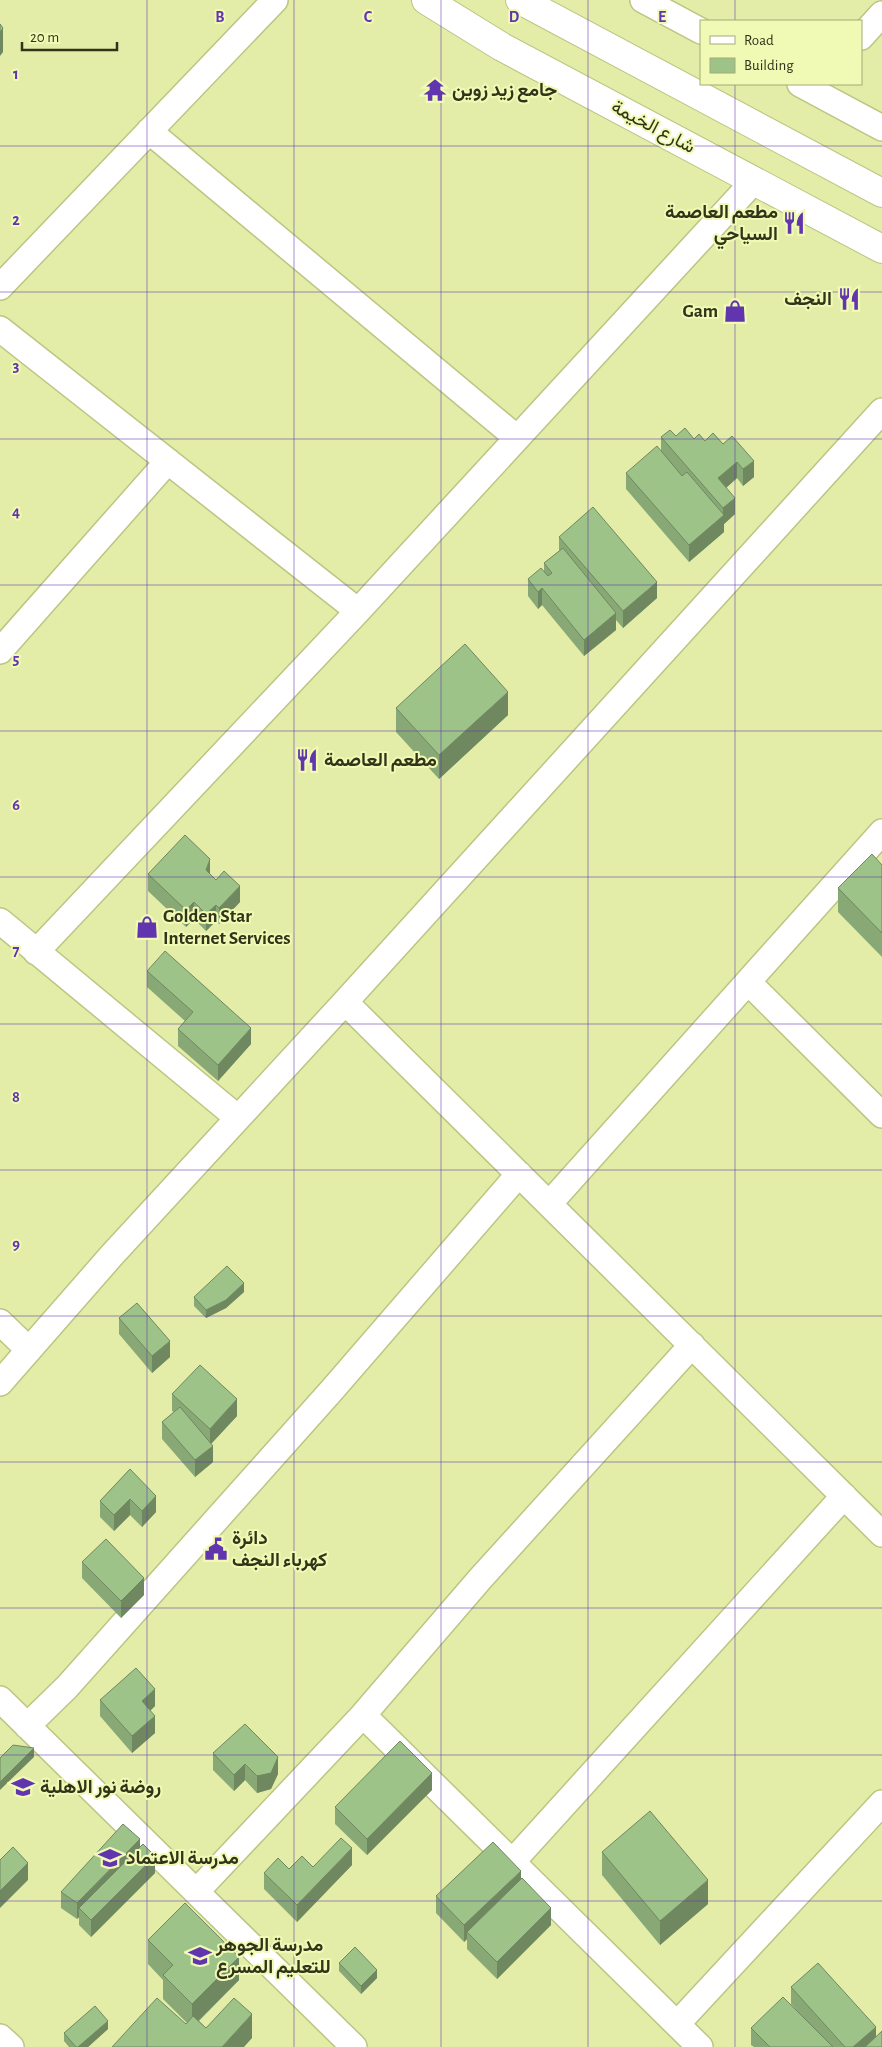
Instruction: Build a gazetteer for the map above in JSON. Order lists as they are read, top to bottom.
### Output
{
  "streets": {
    "street": ["شارع الخيمة"]
  },
  "places": {
    "temple": ["جامع زيد زوين"],
    "restaurant": ["مطعم العاصمة السياحي", "النجف", "مطعم العاصمة"],
    "shop": ["Gam", "Golden Star Internet Services"],
    "public building": ["دائرة كهرباء النجف"],
    "school or university": ["روضة نور الاهلية", "مدرسة الاعتماد", "مدرسة الجوهر للتعليم المسرع"]
  },
  "legend": ["Road", "Building"],
  "scale_bar": "20 m",
  "grid": {
    "columns": [
      "B",
      "C",
      "D",
      "E"
    ],
    "rows": [
      "1",
      "2",
      "3",
      "4",
      "5",
      "6",
      "7",
      "8",
      "9"
    ]
  }
}
